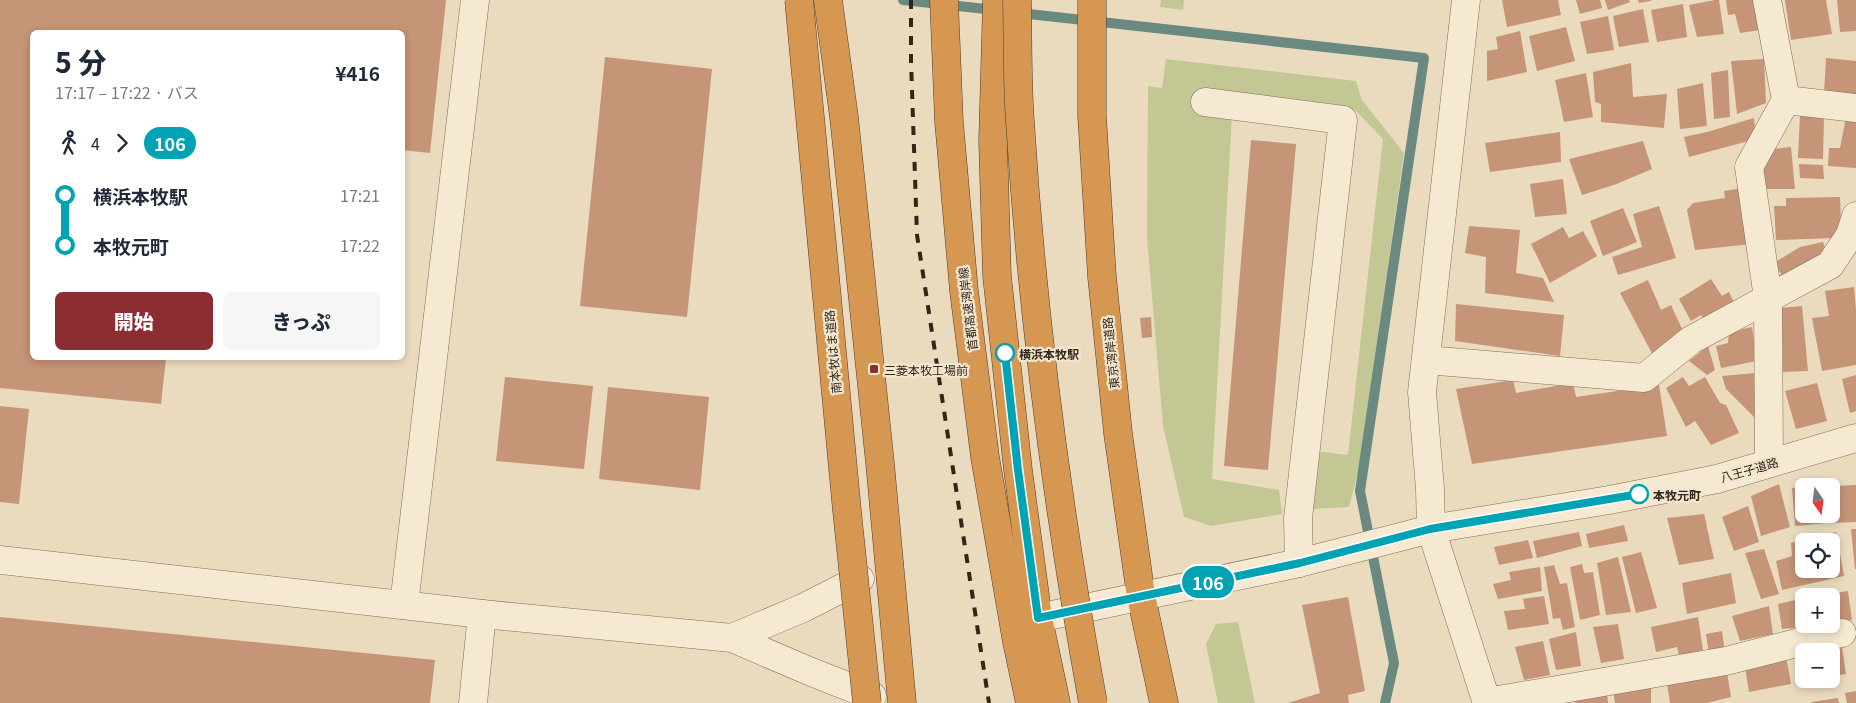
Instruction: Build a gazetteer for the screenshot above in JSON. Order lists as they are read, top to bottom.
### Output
{
  "streets": {
    "highway": ["首都高速湾岸線", "南本牧はま道路", "東京湾岸道路"],
    "street": ["八王子道路"]
  },
  "crossings": [
    ["東京湾岸道路", "八王子道路"]
  ],
  "places": {
    "other": ["横浜本牧駅", "本牧元町"],
    "transit": ["三菱本牧工場前"]
  },
  "lines": ["bus line 106"],
  "north": "bottom",
  "page": {
    "on_map": "106",
    "heading": ["5 分", "17:17 – 17:22 · バス", "¥416"],
    "legs": ["4", "106"],
    "list": [
      {
        "name": "横浜本牧駅",
        "value": "17:21"
      },
      {
        "name": "本牧元町",
        "value": "17:22"
      }
    ],
    "buttons": ["開始", "きっぷ"],
    "map_buttons": ["+", "−"]
  }
}
